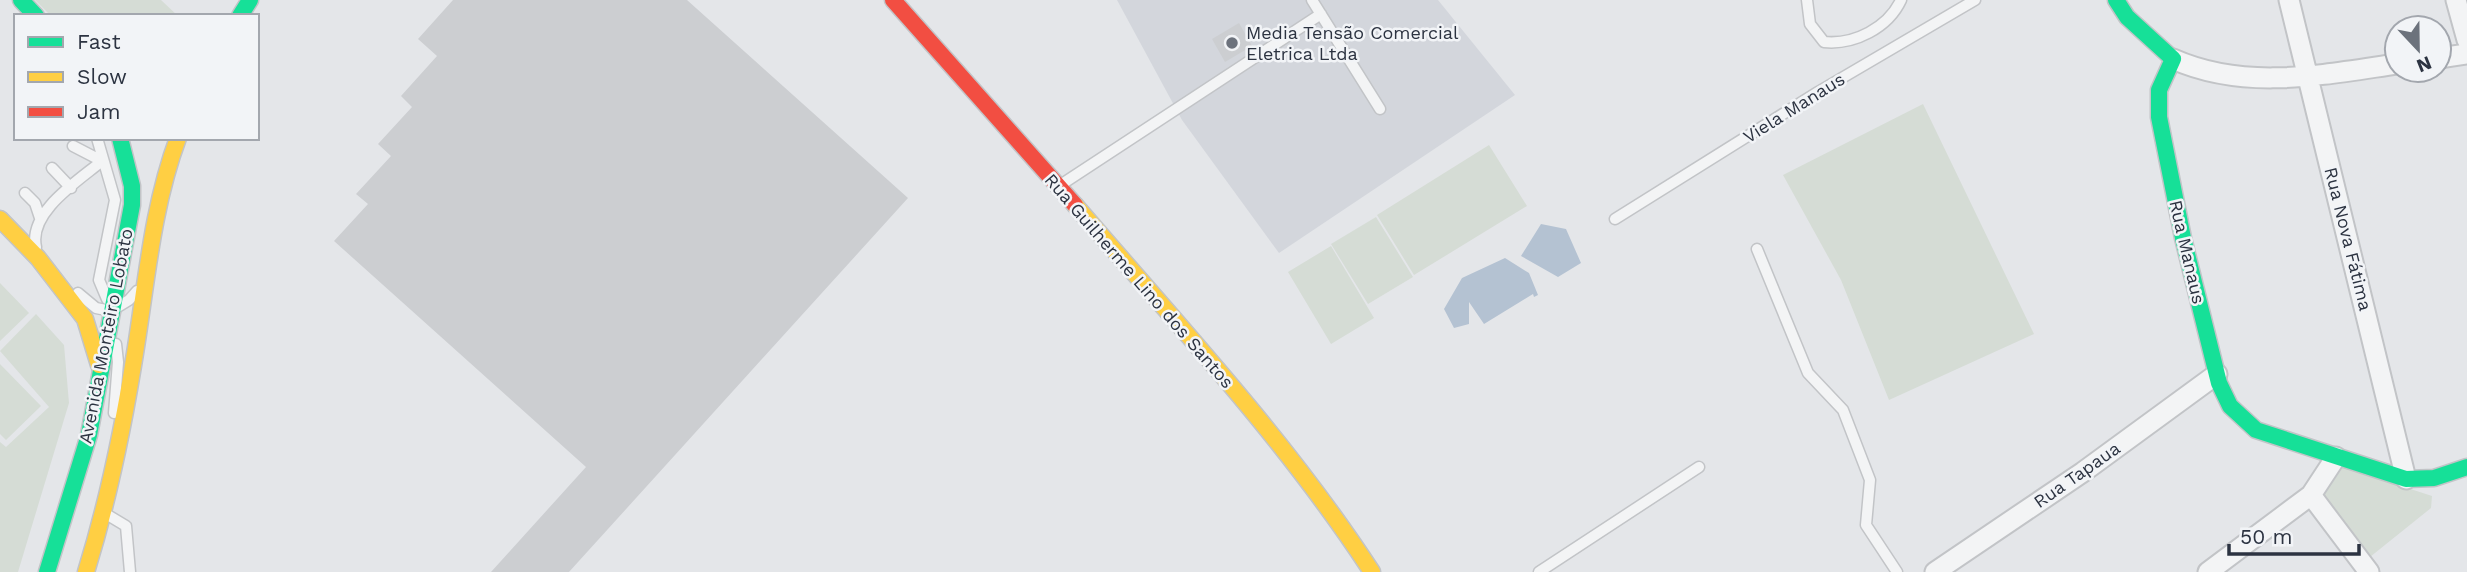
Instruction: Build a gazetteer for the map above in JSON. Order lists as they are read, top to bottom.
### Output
{
  "streets": {
    "street": [
      "Rua Nova Fátima",
      "Rua Manaus",
      "Rua Guilherme Lino dos Santos",
      "Avenida Monteiro Lobato",
      "Rua Tapaua"
    ],
    "lane": ["Viela Manaus"]
  },
  "crossings": [
    ["Rua Nova Fátima", "Rua Manaus"],
    ["Rua Manaus", "Rua Tapaua"]
  ],
  "places": ["Media Tensão Comercial Eletrica Ltda"],
  "legend": ["Fast", "Slow", "Jam"],
  "scale_bar": "50 m",
  "north": "bottom"
}
